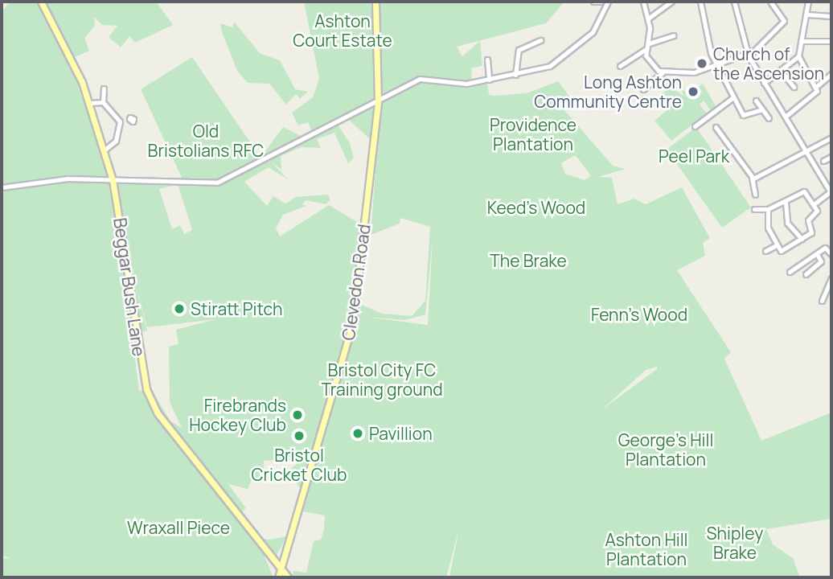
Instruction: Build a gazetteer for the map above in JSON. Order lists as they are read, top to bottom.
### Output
{
  "streets": {
    "main road": ["Clevedon Road", "Beggar Bush Lane"]
  },
  "crossings": [
    ["Clevedon Road", "Beggar Bush Lane"]
  ],
  "parks": [
    "Ashton Court Estate",
    "Providence Plantation",
    "Old Bristolians RFC",
    "Peel Park",
    "Keed's Wood",
    "The Brake",
    "Fenn's Wood",
    "Bristol City FC Training ground",
    "George's Hill Plantation",
    "Wraxall Piece",
    "Shipley Brake",
    "Ashton Hill Plantation"
  ],
  "places": [
    "Church of the Ascension",
    "Long Ashton Community Centre",
    "Stiratt Pitch",
    "Firebrands Hockey Club",
    "Pavillion",
    "Bristol Cricket Club"
  ]
}
